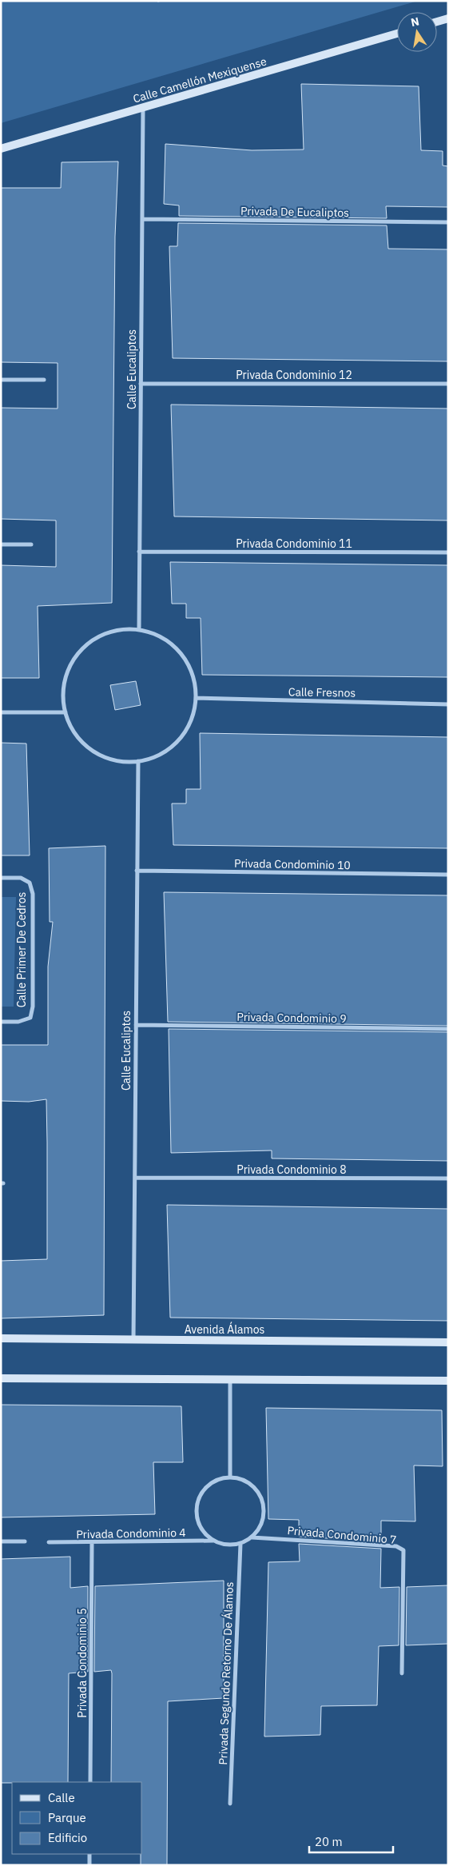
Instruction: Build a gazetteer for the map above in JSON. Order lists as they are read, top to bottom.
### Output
{
  "streets": {
    "street": [
      "Calle Camellón Mexiquense",
      "Privada De Eucaliptos",
      "Calle Eucaliptos",
      "Privada Condominio 12",
      "Privada Condominio 11",
      "Calle Fresnos",
      "Privada Condominio 10",
      "Calle Primer De Cedros",
      "Privada Condominio 9",
      "Privada Condominio 8",
      "Avenida Álamos",
      "Privada Condominio 4",
      "Privada Condominio 7",
      "Privada Condominio 5",
      "Privada Segundo Retorno De Álamos"
    ]
  },
  "crossings": [
    ["Calle Camellón Mexiquense", "Calle Eucaliptos"],
    ["Privada De Eucaliptos", "Calle Eucaliptos"],
    ["Calle Eucaliptos", "Privada Condominio 12"],
    ["Calle Eucaliptos", "Privada Condominio 11"],
    ["Calle Eucaliptos", "Calle Fresnos"],
    ["Calle Eucaliptos", "Privada Condominio 10"],
    ["Calle Eucaliptos", "Privada Condominio 9"],
    ["Calle Eucaliptos", "Privada Condominio 8"],
    ["Calle Eucaliptos", "Avenida Álamos"],
    ["Privada Condominio 4", "Privada Condominio 7"],
    ["Privada Condominio 4", "Privada Condominio 5"],
    ["Privada Condominio 4", "Privada Segundo Retorno De Álamos"],
    ["Privada Condominio 7", "Privada Segundo Retorno De Álamos"]
  ],
  "legend": ["Calle", "Parque", "Edificio"],
  "scale_bar": "20 m",
  "north": "top"
}
